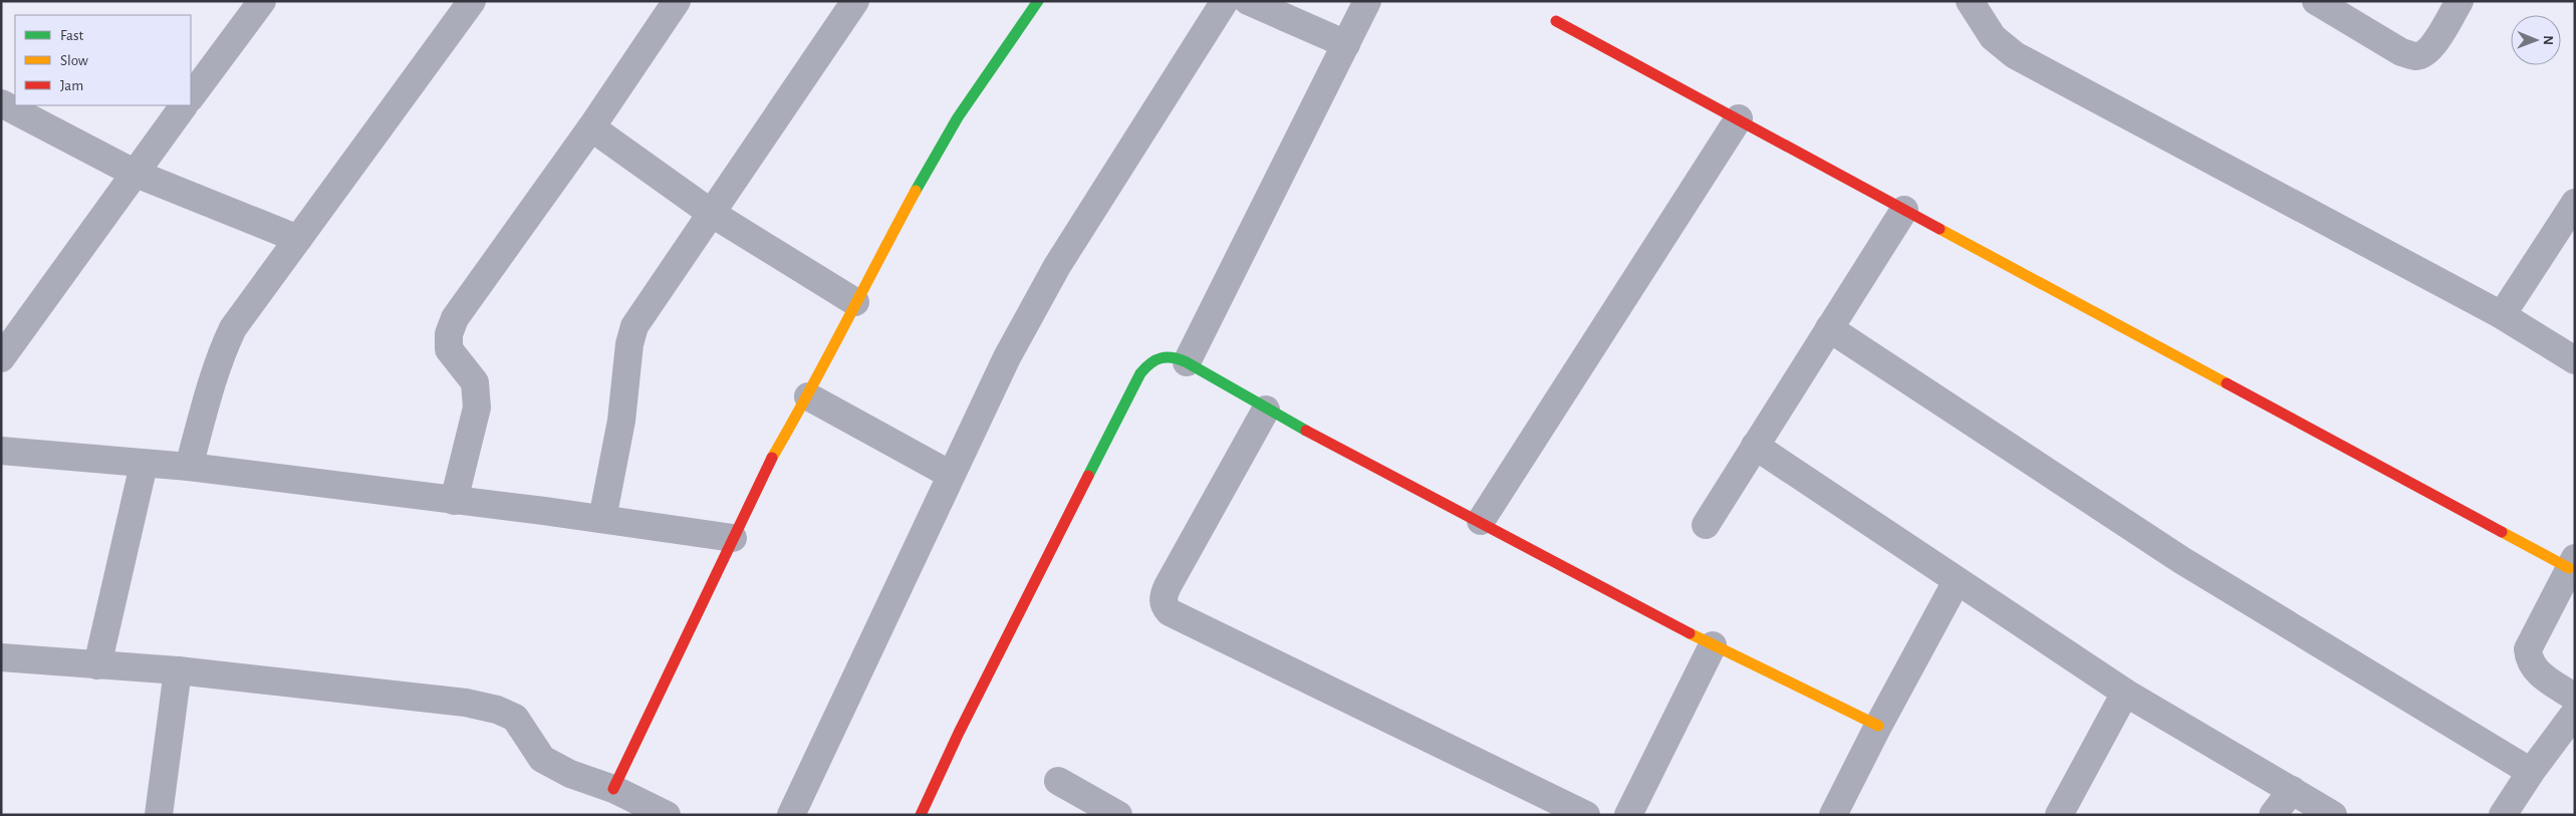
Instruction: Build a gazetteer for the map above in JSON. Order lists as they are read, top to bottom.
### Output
{
  "legend": ["Fast", "Slow", "Jam"],
  "north": "right"
}
